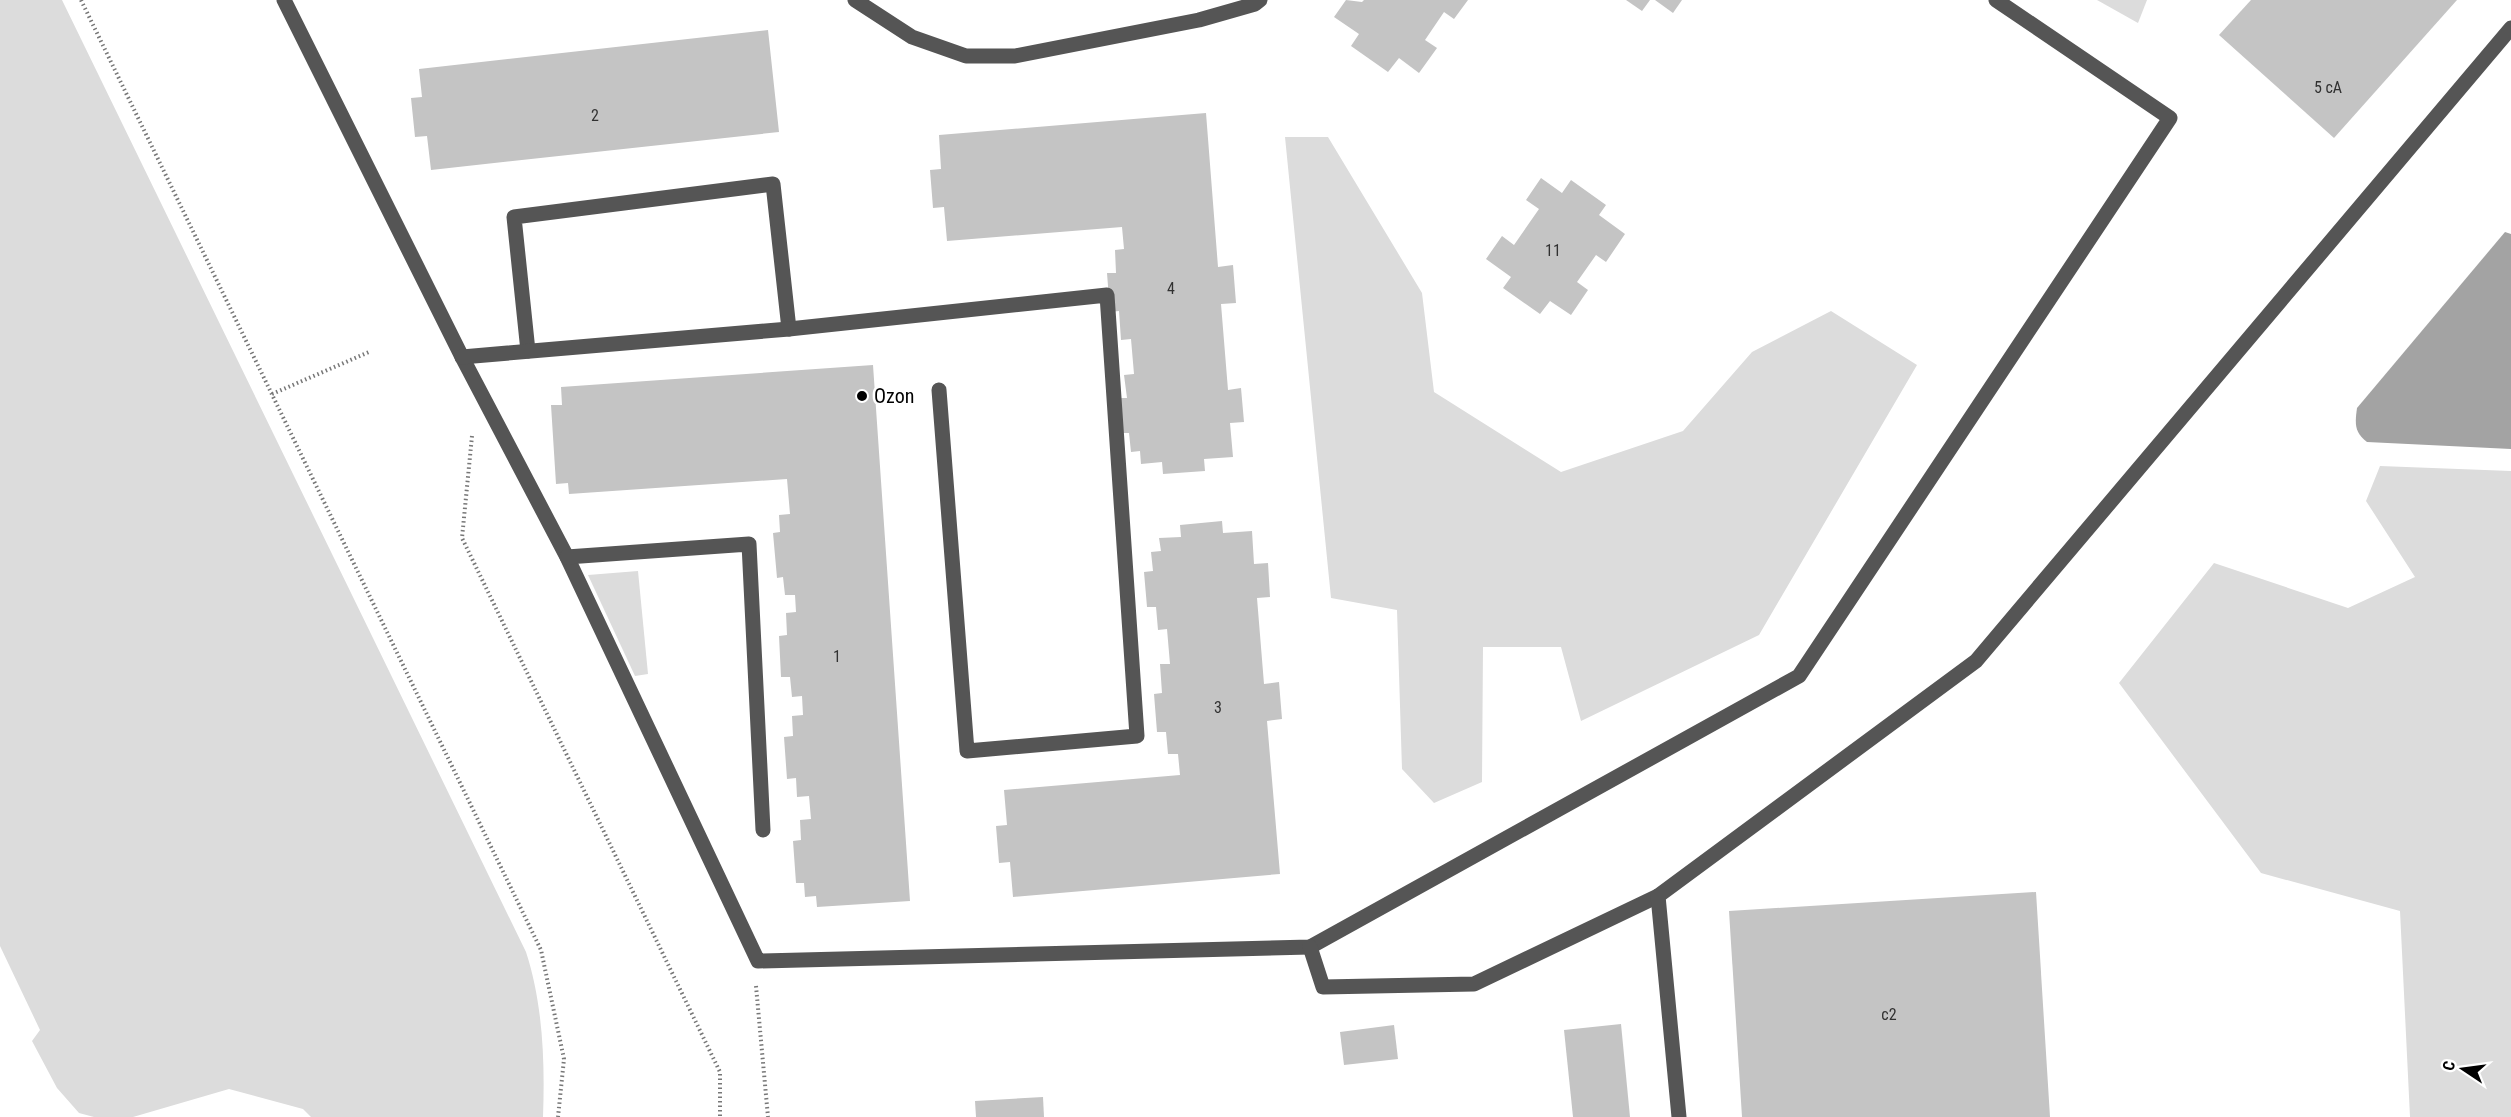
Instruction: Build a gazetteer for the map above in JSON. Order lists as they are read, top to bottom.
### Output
{
  "places": ["Ozon"],
  "house_numbers": [
    "5 сА",
    "2",
    "11",
    "4",
    "1",
    "3",
    "с2"
  ],
  "north": "left"
}
